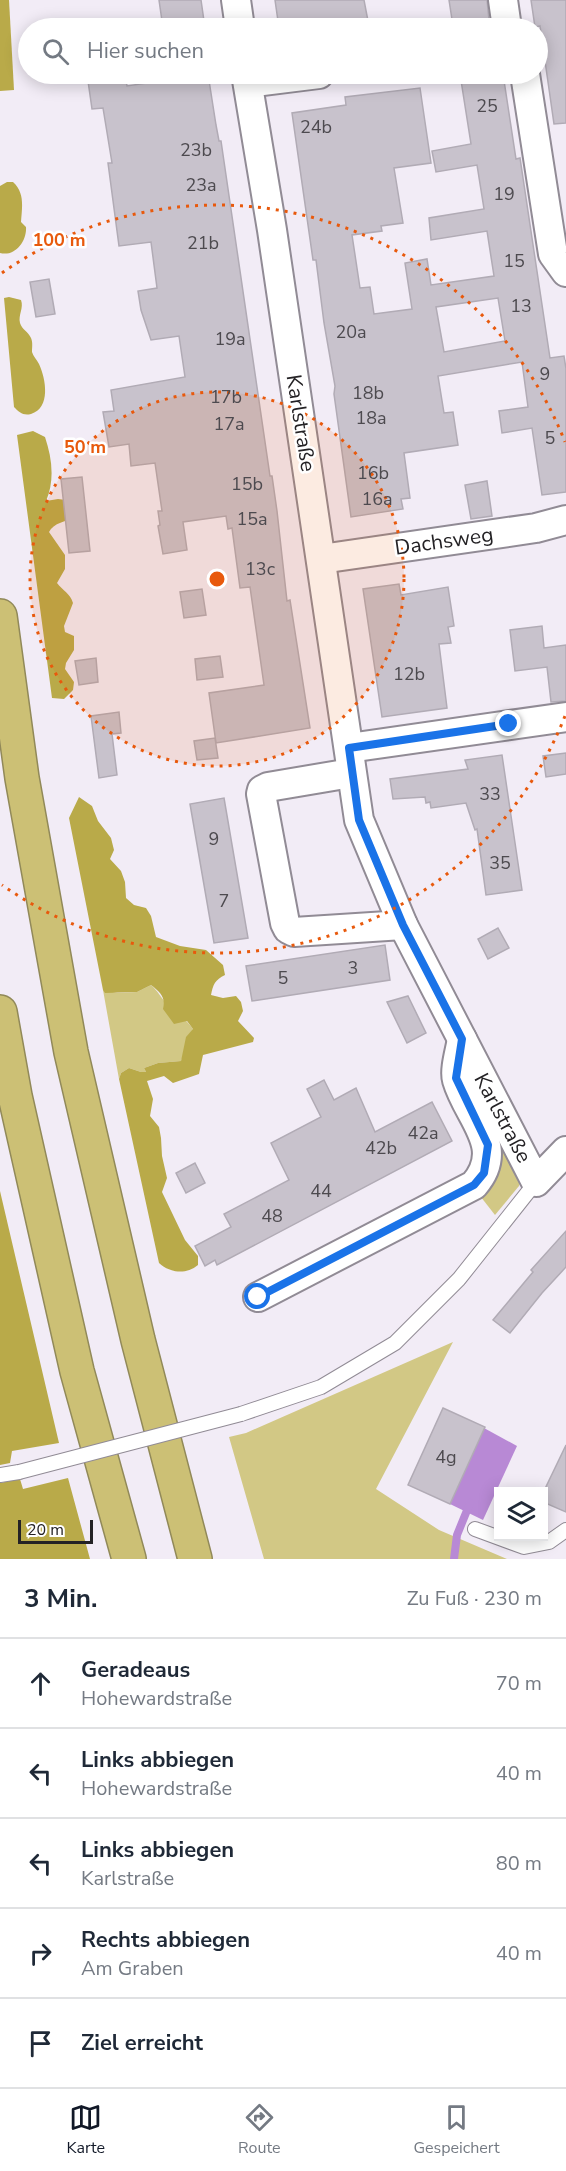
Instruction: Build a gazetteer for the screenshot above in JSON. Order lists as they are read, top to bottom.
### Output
{
  "streets": {
    "street": ["Karlstraße", "Dachsweg"]
  },
  "crossings": [
    ["Karlstraße", "Dachsweg"]
  ],
  "house_numbers": [
    "25",
    "24b",
    "23b",
    "23a",
    "19",
    "21b",
    "15",
    "13",
    "20a",
    "19a",
    "9",
    "18b",
    "17b",
    "18a",
    "17a",
    "5",
    "16b",
    "15b",
    "16a",
    "15a",
    "13c",
    "12b",
    "33",
    "9",
    "35",
    "7",
    "3",
    "5",
    "42a",
    "42b",
    "44",
    "48",
    "4g"
  ],
  "scale_bar": "20 m",
  "page": {
    "search": "Hier suchen",
    "scale": "20 m",
    "heading": ["3 Min.", "Zu Fuß · 230 m"],
    "list": [
      ["Geradeaus", "Hohewardstraße", "70 m"],
      ["Links abbiegen", "Hohewardstraße", "40 m"],
      ["Links abbiegen", "Karlstraße", "80 m"],
      ["Rechts abbiegen", "Am Graben", "40 m"],
      "Ziel erreicht"
    ],
    "nav": ["Karte", "Route", "Gespeichert"]
  },
  "rings": ["100 m", "50 m"]
}
